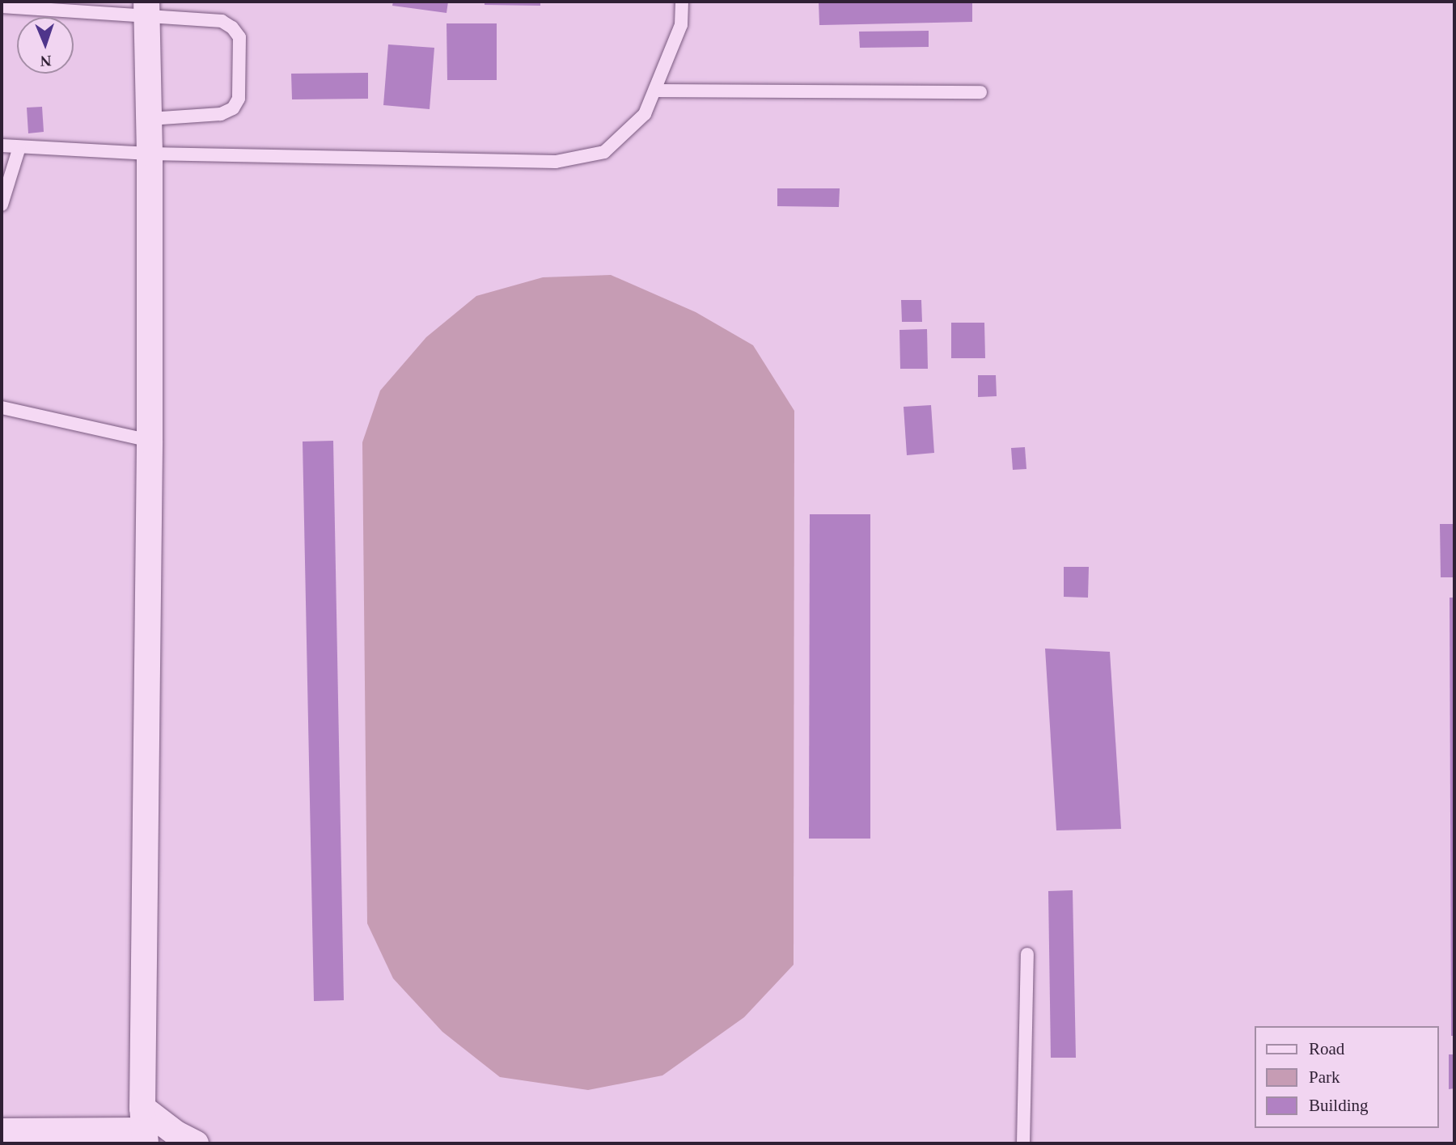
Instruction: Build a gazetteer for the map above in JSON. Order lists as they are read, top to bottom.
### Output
{
  "legend": ["Road", "Park", "Building"],
  "north": "bottom"
}
